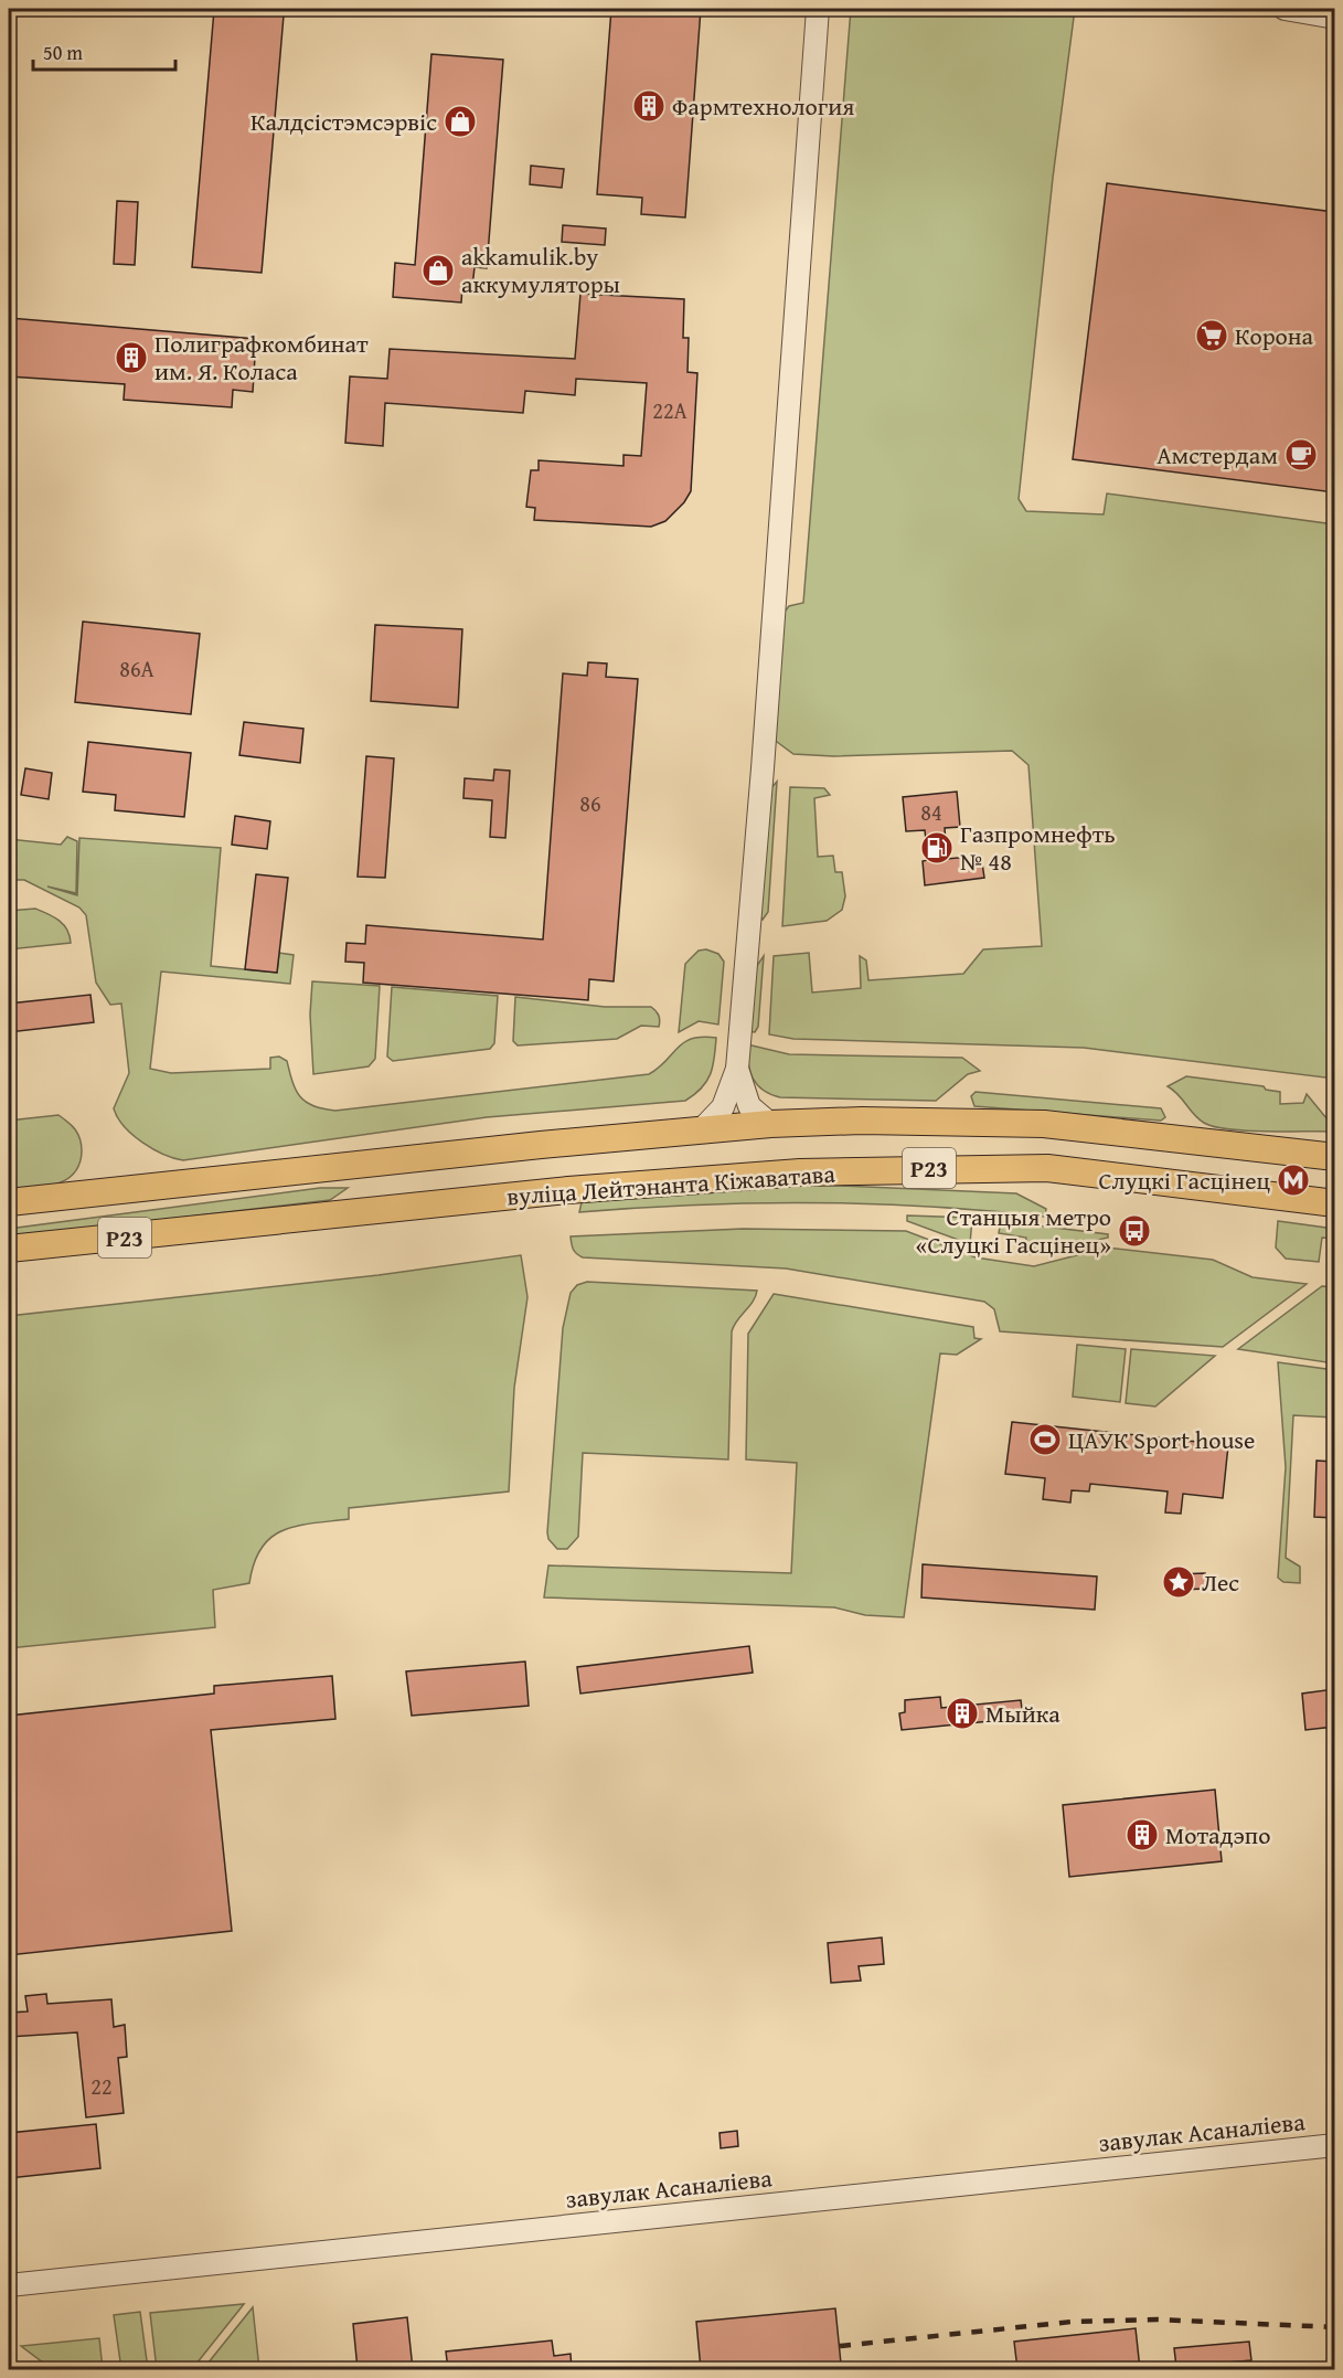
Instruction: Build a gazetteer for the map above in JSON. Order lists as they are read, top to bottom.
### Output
{
  "streets": {
    "main road": ["Р23", "вуліца Лейтэнанта Кіжаватава"],
    "street": ["завулак Асаналіева"]
  },
  "places": {
    "building": [
      "Фармтехнология",
      "Полиграфкомбинат им. Я. Коласа",
      "Мыйка",
      "Мотадэпо"
    ],
    "shop": ["Калдсістэмсэрвіс", "akkamulik.by аккумуляторы"],
    "supermarket": ["Корона"],
    "cafe": ["Амстердам"],
    "fuel station": ["Газпромнефть № 48"],
    "metro station": ["Слуцкі Гасцінец"],
    "bus stop": ["Станцыя метро «Слуцкі Гасцінец»"],
    "sports": ["ЦАУК Sport house"],
    "place": ["Лес"]
  },
  "house_numbers": [
    "22А",
    "86А",
    "86",
    "84",
    "22"
  ],
  "scale_bar": "50 m"
}
